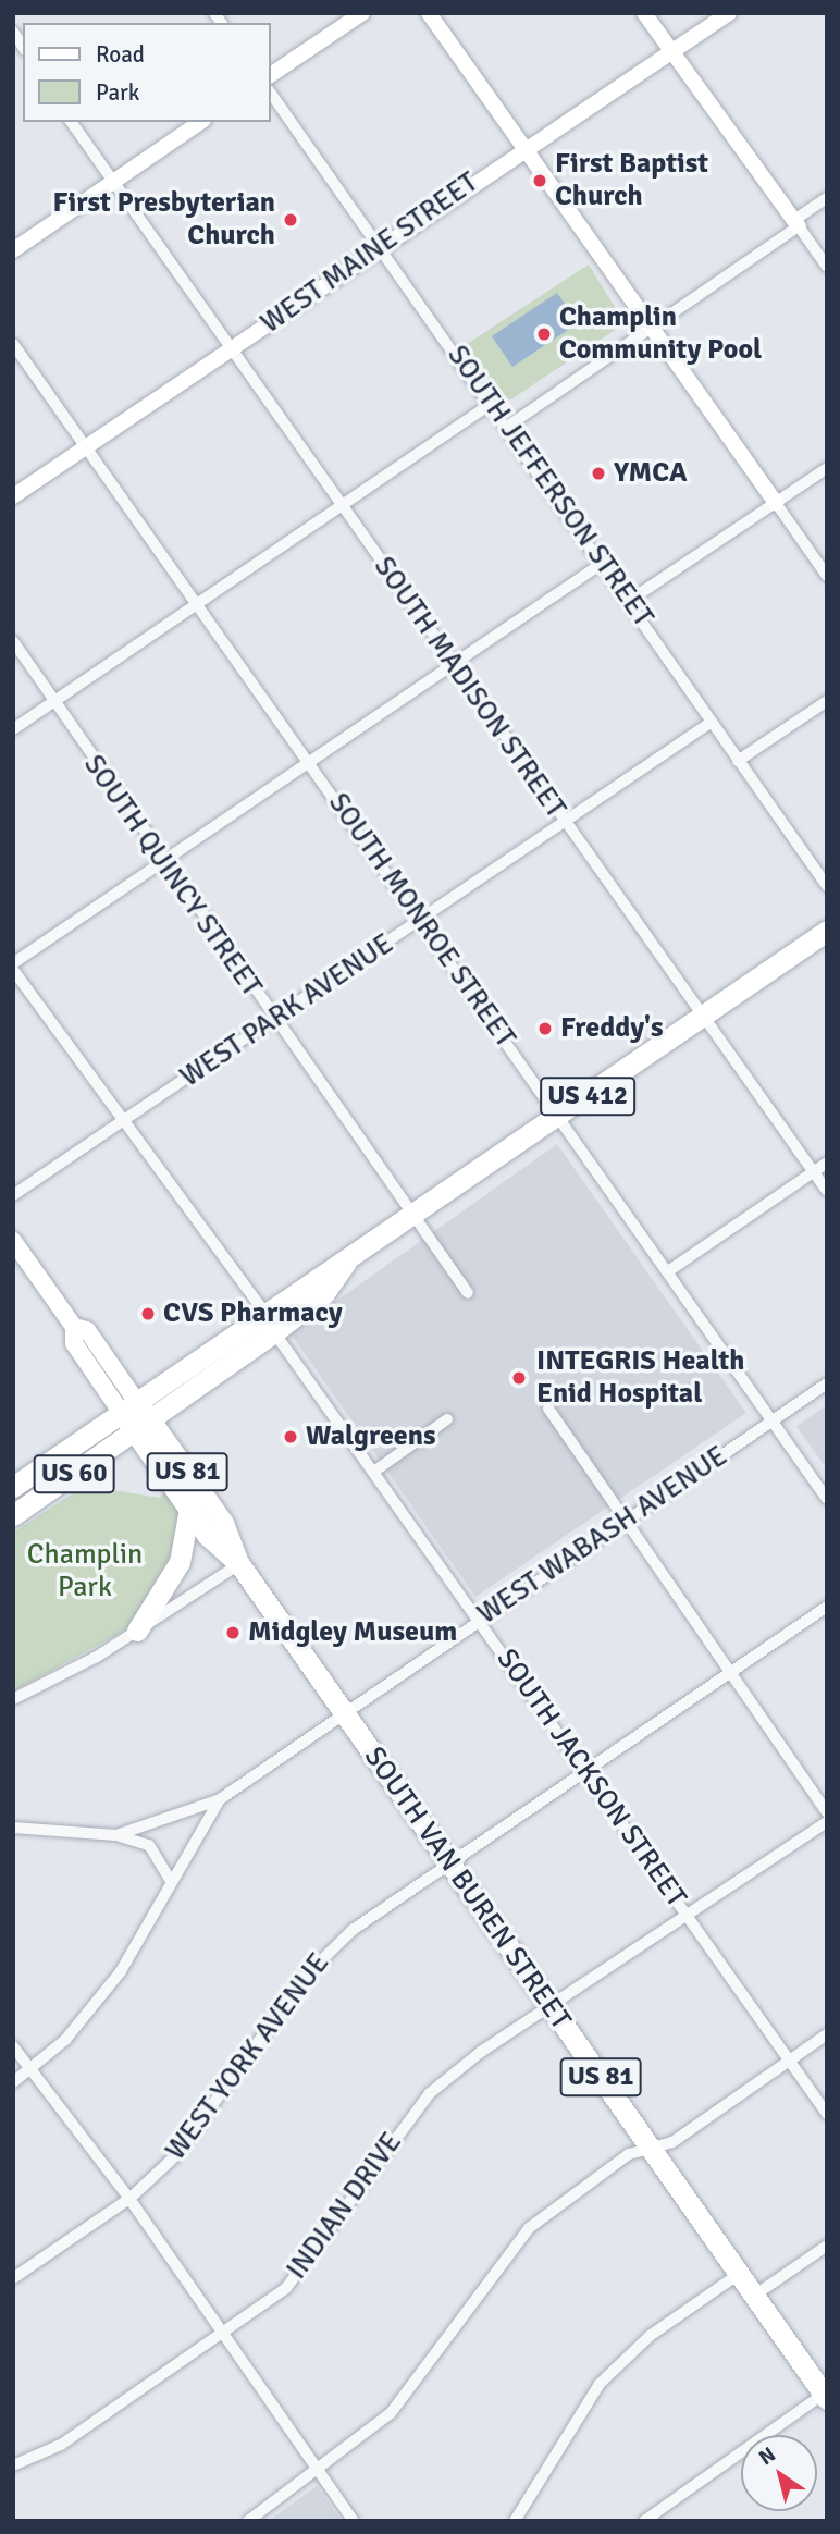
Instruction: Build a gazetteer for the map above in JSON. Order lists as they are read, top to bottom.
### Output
{
  "streets": {
    "highway": [
      "US 412",
      "US 81",
      "US 60",
      "SOUTH VAN BUREN STREET"
    ],
    "main road": ["WEST MAINE STREET"],
    "street": [
      "SOUTH JEFFERSON STREET",
      "SOUTH MADISON STREET",
      "SOUTH QUINCY STREET",
      "SOUTH MONROE STREET",
      "WEST PARK AVENUE",
      "WEST WABASH AVENUE",
      "SOUTH JACKSON STREET",
      "WEST YORK AVENUE",
      "INDIAN DRIVE"
    ]
  },
  "crossings": [
    ["WEST MAINE STREET", "SOUTH JEFFERSON STREET"],
    ["WEST MAINE STREET", "SOUTH MADISON STREET"],
    ["WEST MAINE STREET", "SOUTH MONROE STREET"],
    ["SOUTH JEFFERSON STREET", "WEST PARK AVENUE"],
    ["SOUTH MADISON STREET", "WEST PARK AVENUE"],
    ["SOUTH MADISON STREET", "US 412"],
    ["SOUTH QUINCY STREET", "WEST PARK AVENUE"],
    ["SOUTH QUINCY STREET", "US 412"],
    ["SOUTH MONROE STREET", "WEST PARK AVENUE"],
    ["SOUTH MONROE STREET", "US 412"],
    ["SOUTH MONROE STREET", "WEST WABASH AVENUE"],
    ["US 412", "US 60"],
    ["US 412", "SOUTH JACKSON STREET"],
    ["US 412", "SOUTH VAN BUREN STREET"],
    ["US 60", "SOUTH VAN BUREN STREET"],
    ["WEST WABASH AVENUE", "SOUTH JACKSON STREET"],
    ["WEST WABASH AVENUE", "SOUTH VAN BUREN STREET"],
    ["SOUTH JACKSON STREET", "WEST YORK AVENUE"],
    ["SOUTH JACKSON STREET", "INDIAN DRIVE"],
    ["SOUTH VAN BUREN STREET", "WEST YORK AVENUE"],
    ["SOUTH VAN BUREN STREET", "INDIAN DRIVE"]
  ],
  "parks": ["Champlin Park"],
  "places": [
    "First Baptist Church",
    "First Presbyterian Church",
    "Champlin Community Pool",
    "YMCA",
    "Freddy's",
    "CVS Pharmacy",
    "INTEGRIS Health Enid Hospital",
    "Walgreens",
    "Midgley Museum"
  ],
  "legend": ["Road", "Park"],
  "north": "top left"
}
